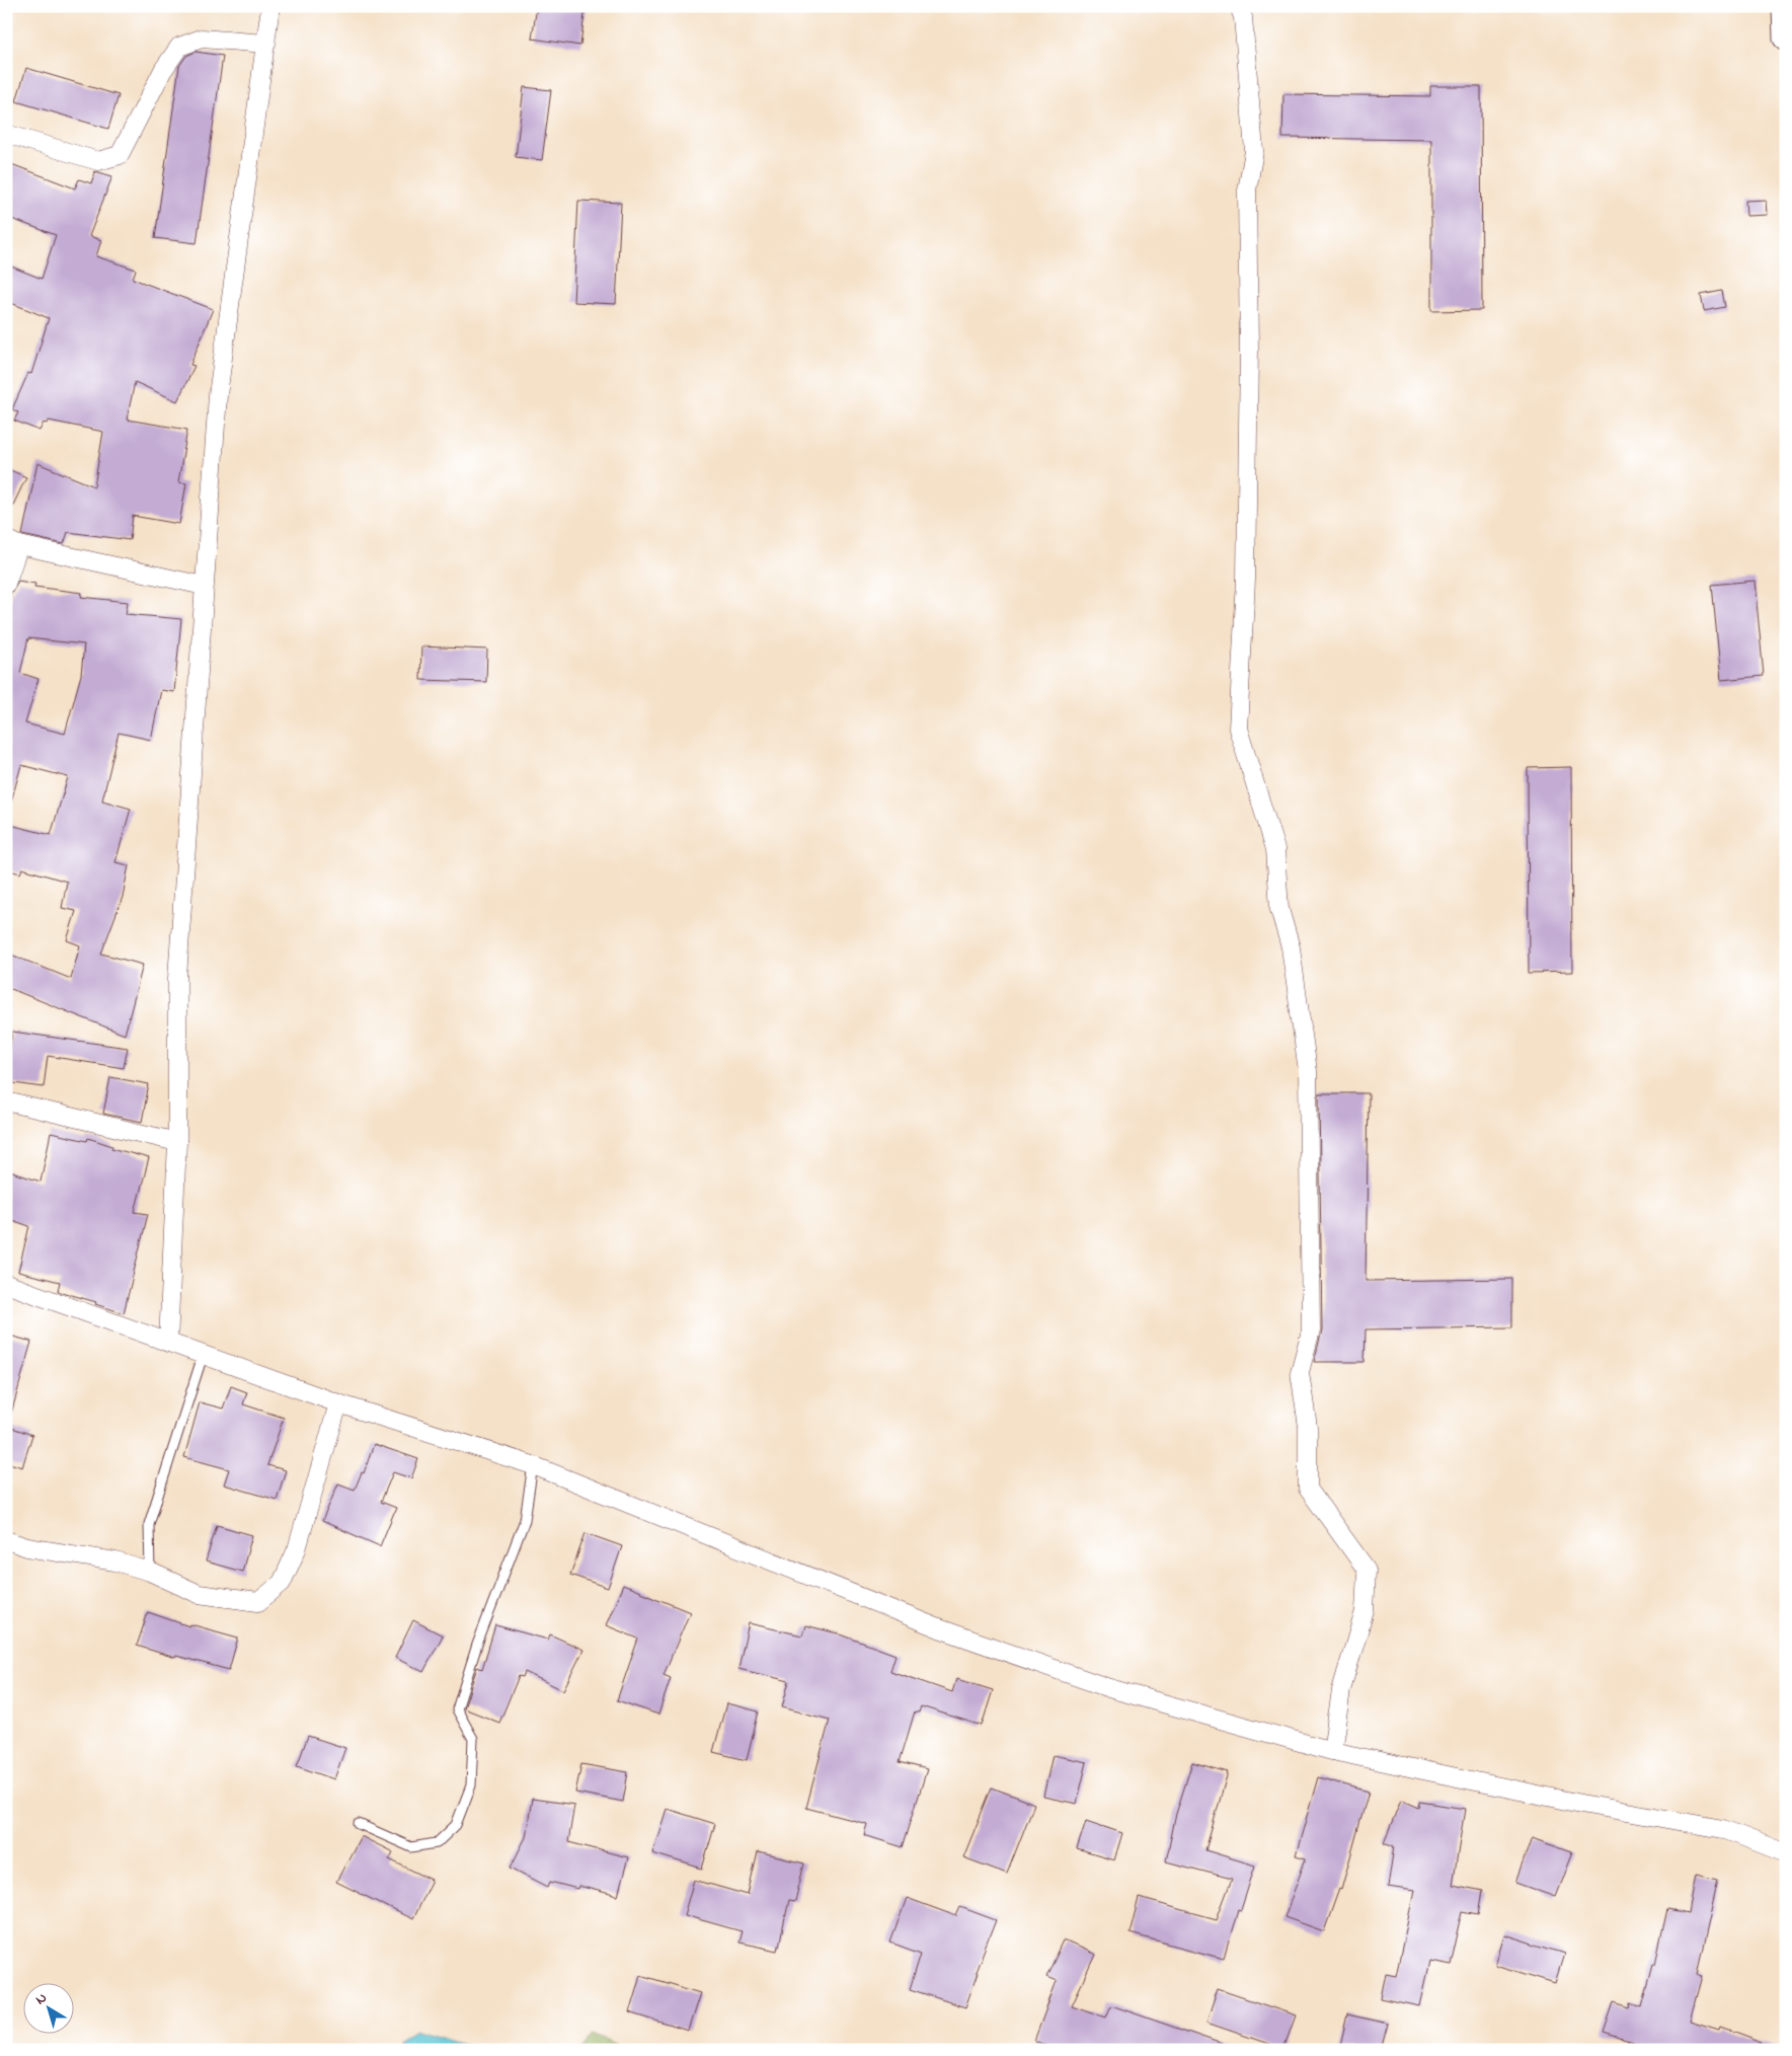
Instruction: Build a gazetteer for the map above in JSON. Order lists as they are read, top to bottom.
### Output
{
  "north": "top left"
}
